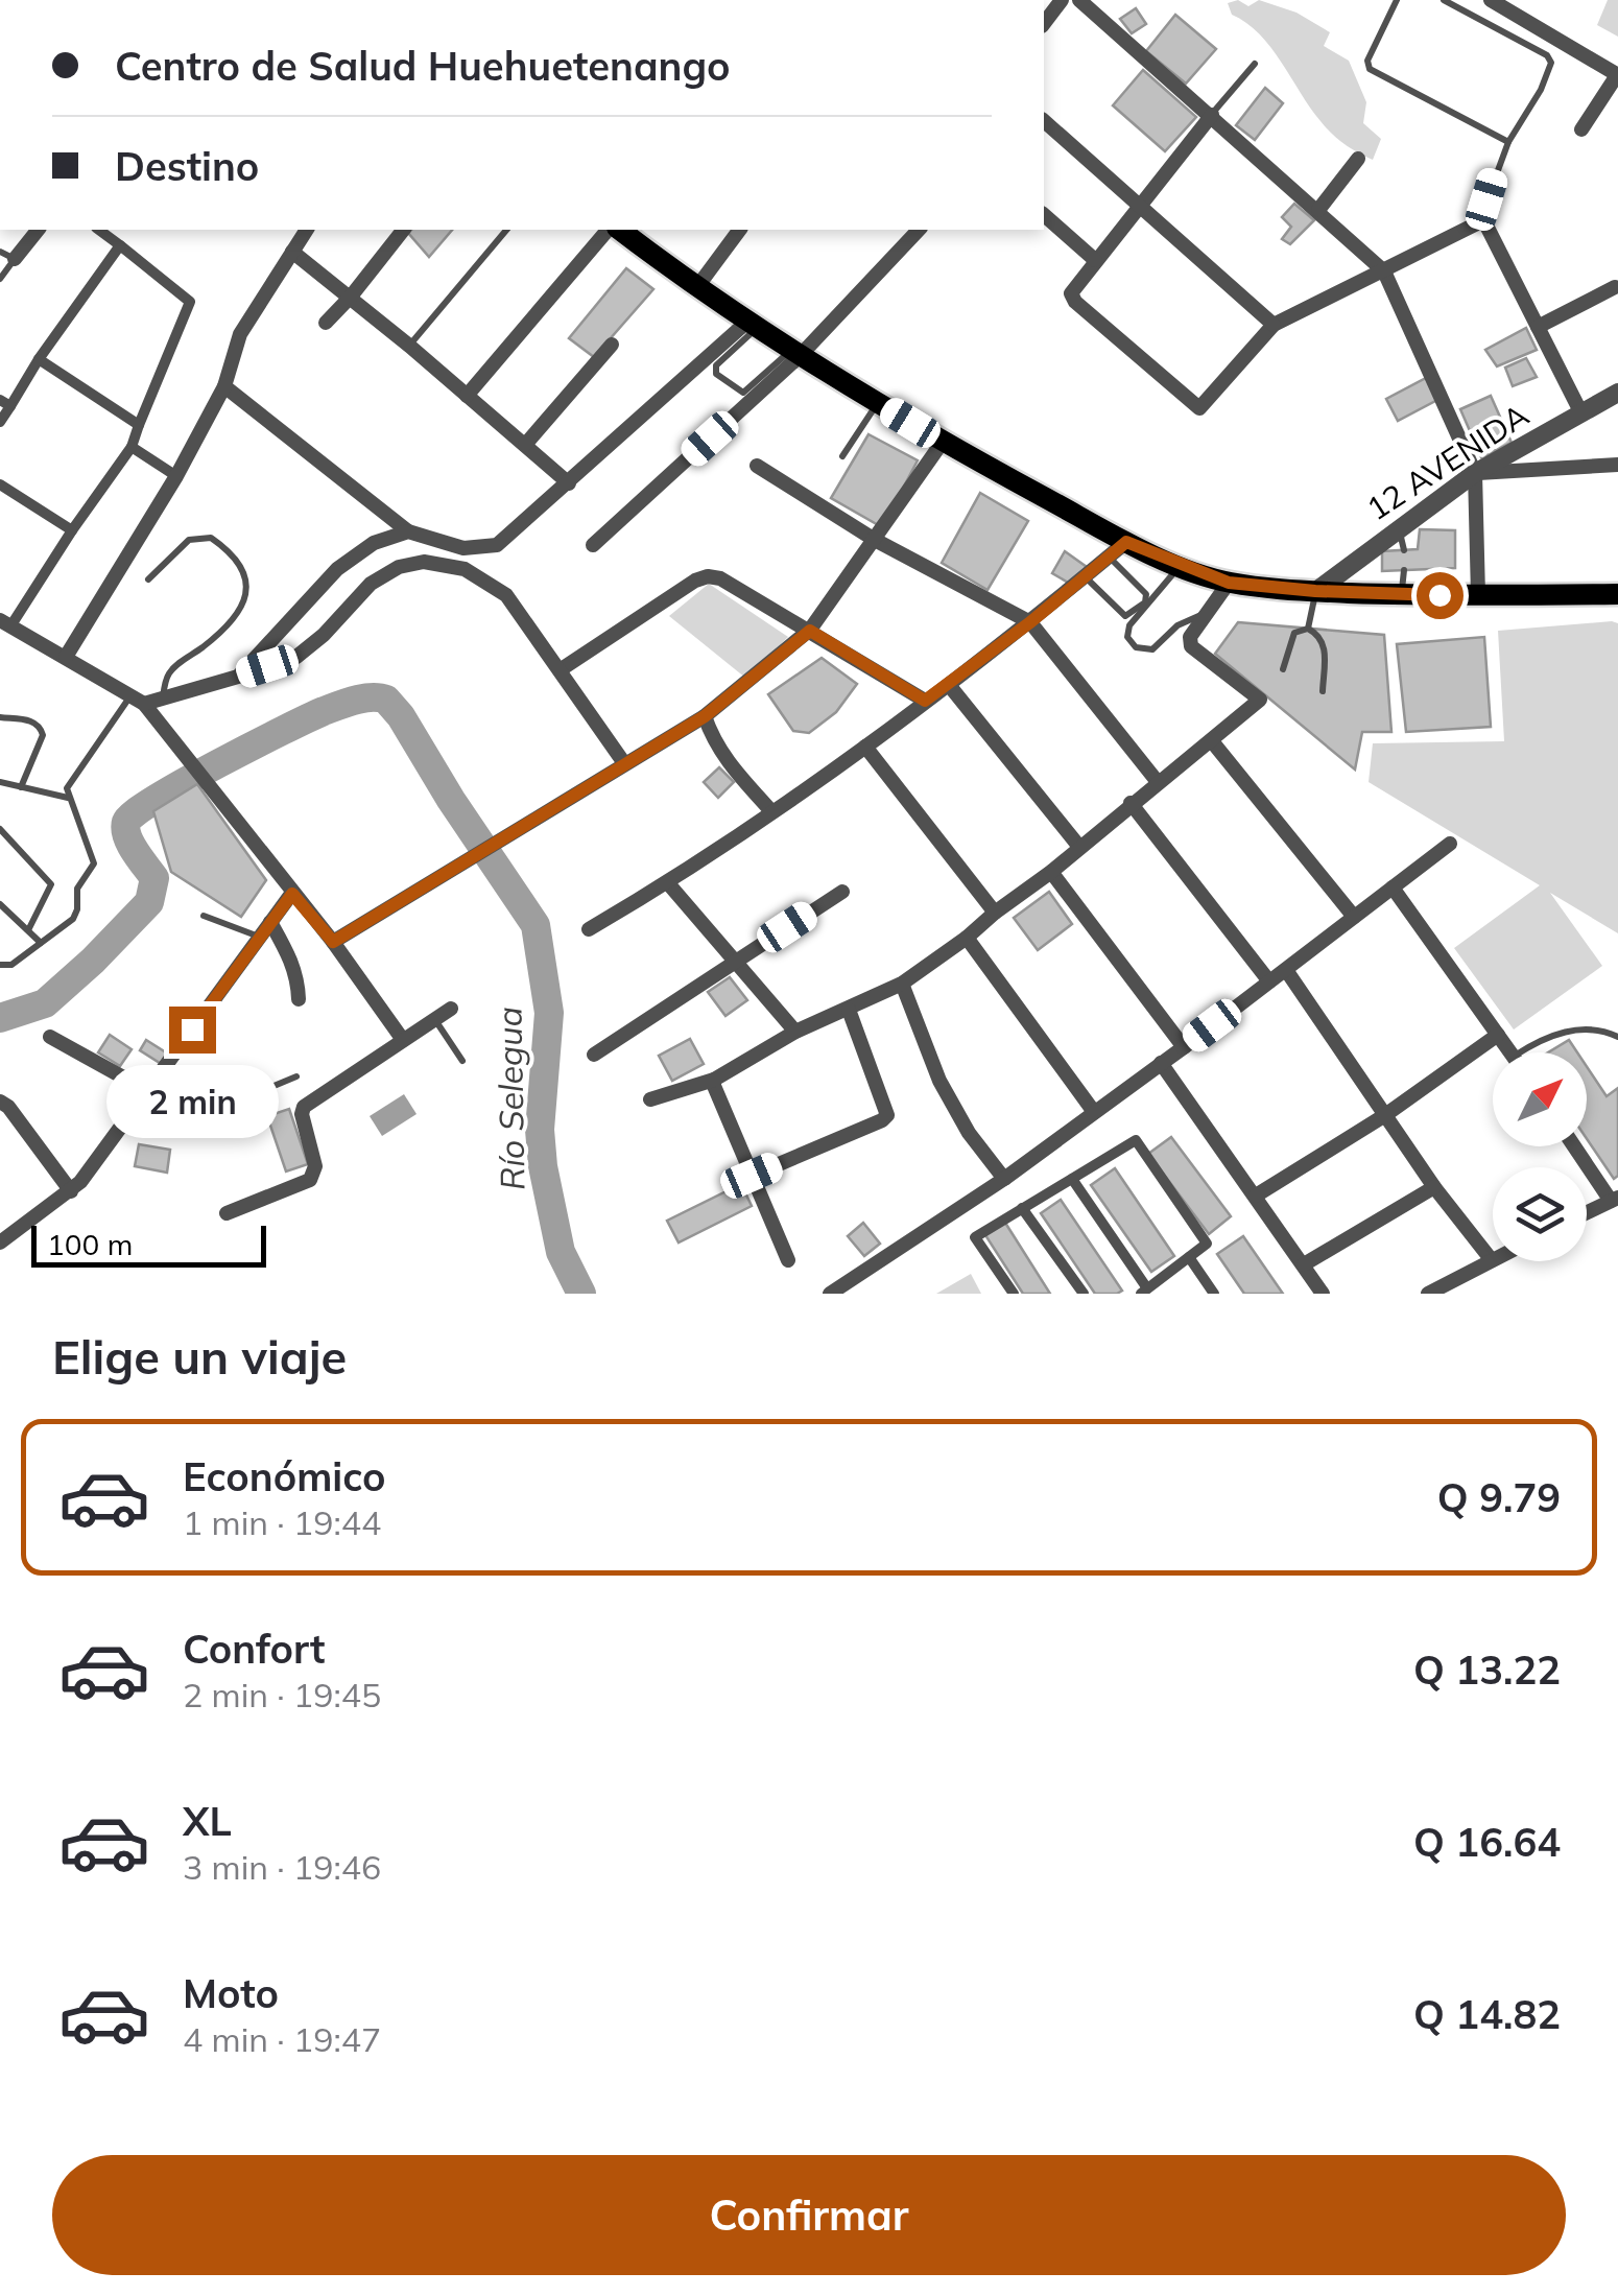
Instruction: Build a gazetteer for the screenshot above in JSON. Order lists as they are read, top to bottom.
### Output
{
  "streets": {
    "street": ["12 AVENIDA"]
  },
  "water": ["Río Selegua"],
  "scale_bar": "100 m",
  "north": "top right",
  "page": {
    "banner": ["Centro de Salud Huehuetenango", "Destino"],
    "bubble": "2 min",
    "scale": "100 m",
    "heading": "Elige un viaje",
    "list": [
      {
        "name": "Económico",
        "note": "1 min · 19:44",
        "value": "Q 9.79"
      },
      {
        "name": "Confort",
        "note": "2 min · 19:45",
        "value": "Q 13.22"
      },
      {
        "name": "XL",
        "note": "3 min · 19:46",
        "value": "Q 16.64"
      },
      {
        "name": "Moto",
        "note": "4 min · 19:47",
        "value": "Q 14.82"
      }
    ],
    "buttons": "Confirmar"
  }
}
